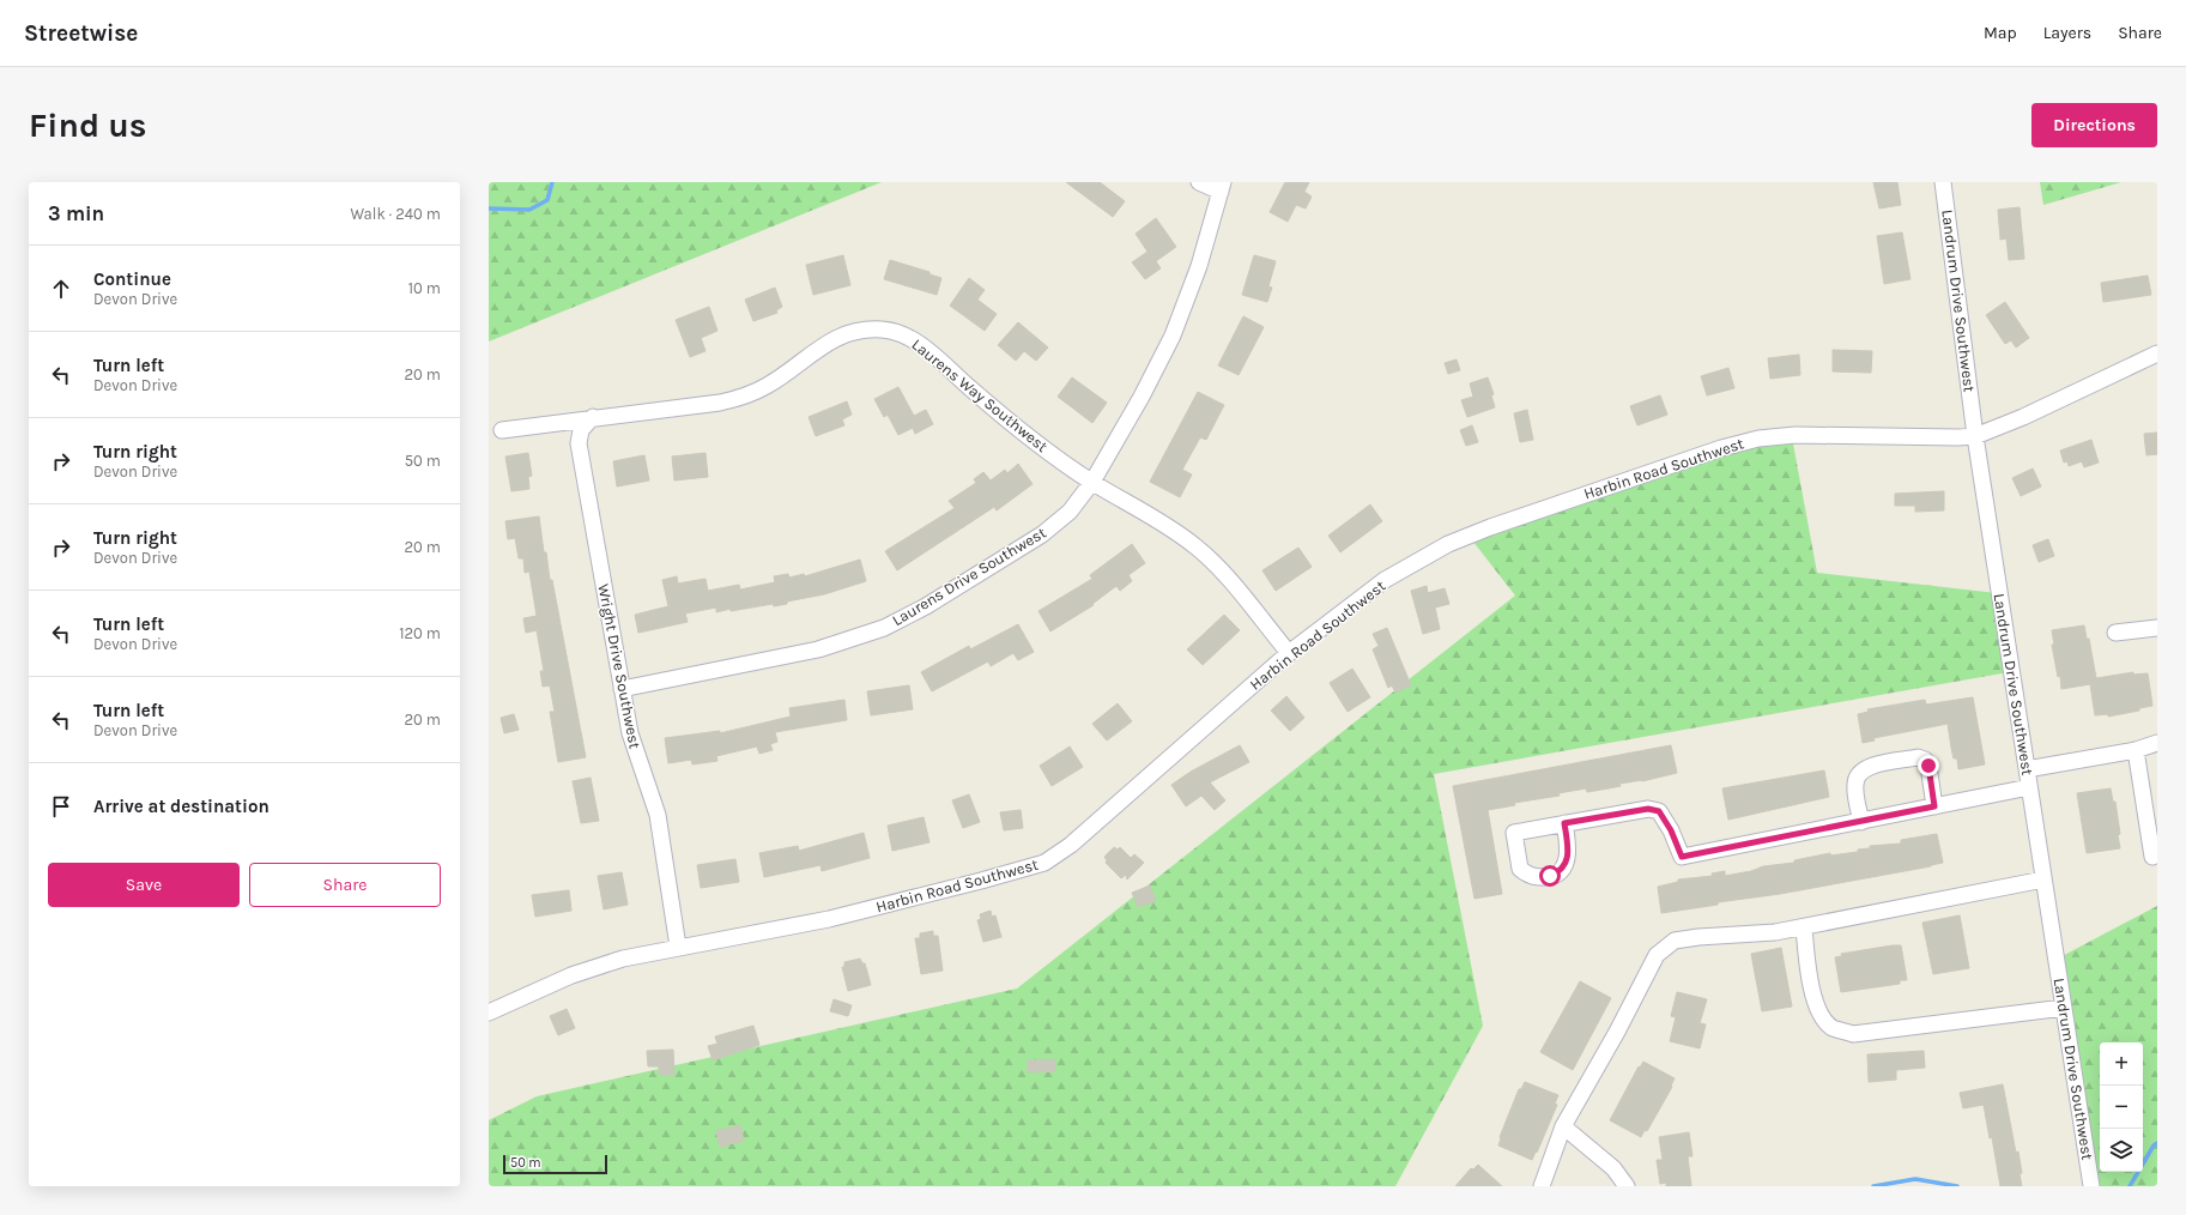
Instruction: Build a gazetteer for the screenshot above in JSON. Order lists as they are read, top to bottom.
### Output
{
  "streets": {
    "street": [
      "Landrum Drive Southwest",
      "Laurens Way Southwest",
      "Harbin Road Southwest",
      "Laurens Drive Southwest",
      "Wright Drive Southwest"
    ]
  },
  "crossings": [
    ["Landrum Drive Southwest", "Harbin Road Southwest"],
    ["Laurens Way Southwest", "Harbin Road Southwest"],
    ["Laurens Way Southwest", "Laurens Drive Southwest"],
    ["Laurens Way Southwest", "Wright Drive Southwest"],
    ["Harbin Road Southwest", "Wright Drive Southwest"],
    ["Laurens Drive Southwest", "Wright Drive Southwest"]
  ],
  "scale_bar": "50 m",
  "page": {
    "header": "Streetwise",
    "nav": ["Map", "Layers", "Share"],
    "buttons": [
      "Directions",
      ["Save", "Share"]
    ],
    "title": "Find us",
    "heading": ["3 min", "Walk · 240 m"],
    "list": [
      ["Continue", "Devon Drive", "10 m"],
      ["Turn left", "Devon Drive", "20 m"],
      ["Turn right", "Devon Drive", "50 m"],
      ["Turn right", "Devon Drive", "20 m"],
      ["Turn left", "Devon Drive", "120 m"],
      ["Turn left", "Devon Drive", "20 m"],
      "Arrive at destination"
    ],
    "map_buttons": ["+", "−"],
    "scale": "50 m"
  }
}
